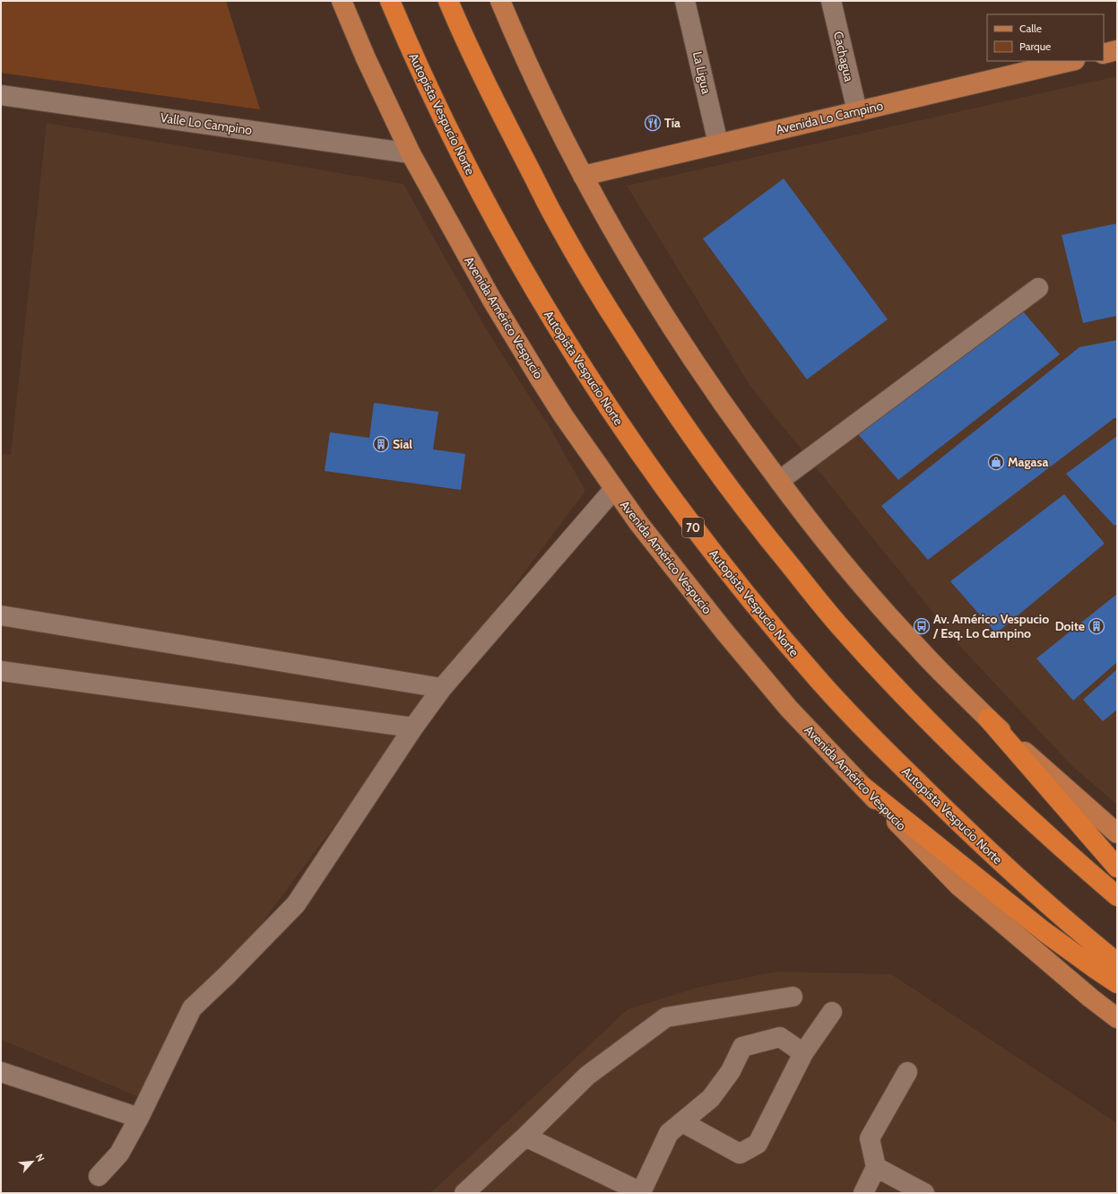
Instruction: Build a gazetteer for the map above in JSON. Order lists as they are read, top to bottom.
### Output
{
  "streets": {
    "highway": ["Autopista Vespucio Norte", "70"],
    "main road": ["Avenida Lo Campino", "Avenida Américo Vespucio"],
    "street": ["Cachagua", "La Ligua", "Valle Lo Campino"]
  },
  "crossings": [
    ["Cachagua", "Avenida Lo Campino"],
    ["La Ligua", "Avenida Lo Campino"],
    ["Valle Lo Campino", "Avenida Américo Vespucio"]
  ],
  "places": {
    "restaurant": ["Tía"],
    "building": ["Sial", "Doite"],
    "shop": ["Magasa"],
    "bus stop": ["Av. Américo Vespucio / Esq. Lo Campino"]
  },
  "legend": ["Calle", "Parque"],
  "north": "top right"
}
